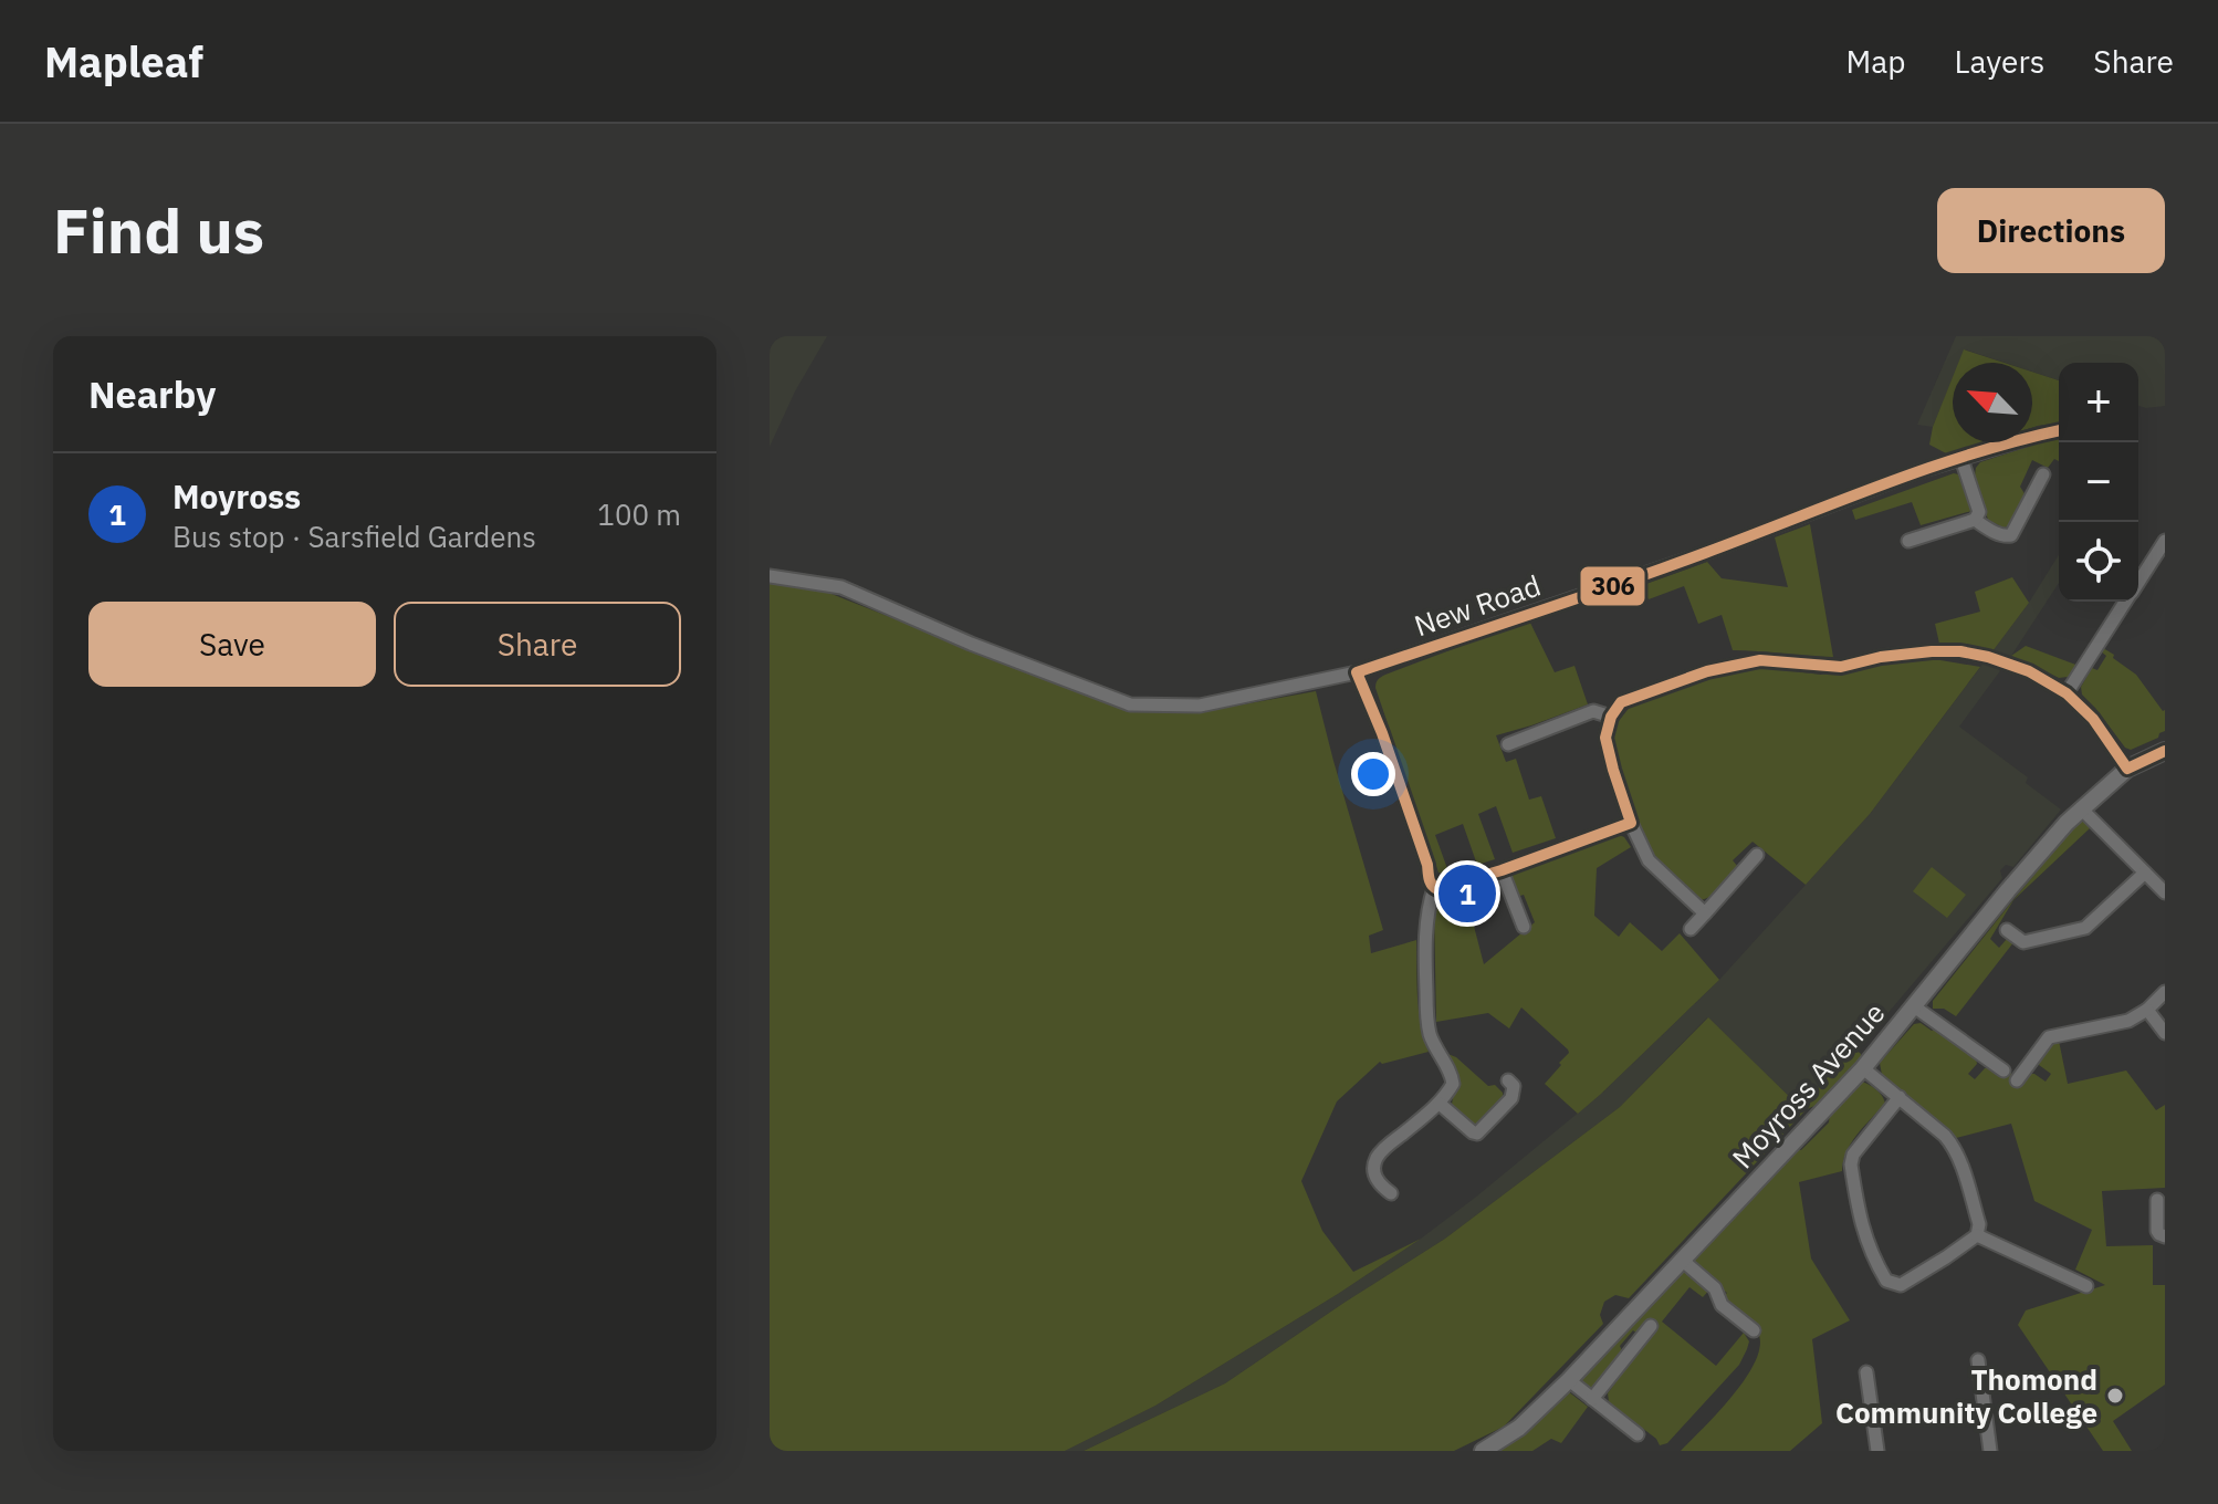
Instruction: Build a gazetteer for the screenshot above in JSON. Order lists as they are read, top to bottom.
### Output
{
  "streets": {
    "street": ["New Road", "Moyross Avenue"]
  },
  "places": ["Thomond Community College"],
  "lines": ["transit line 306"],
  "north": "top left",
  "page": {
    "header": "Mapleaf",
    "nav": ["Map", "Layers", "Share"],
    "buttons": [
      "Directions",
      ["Save", "Share"]
    ],
    "title": "Find us",
    "heading": "Nearby",
    "map_buttons": ["+", "−"],
    "list": [
      {
        "mark": "1",
        "name": "Moyross",
        "note": "Bus stop · Sarsfield Gardens",
        "value": "100 m"
      }
    ],
    "pins": "1"
  }
}
